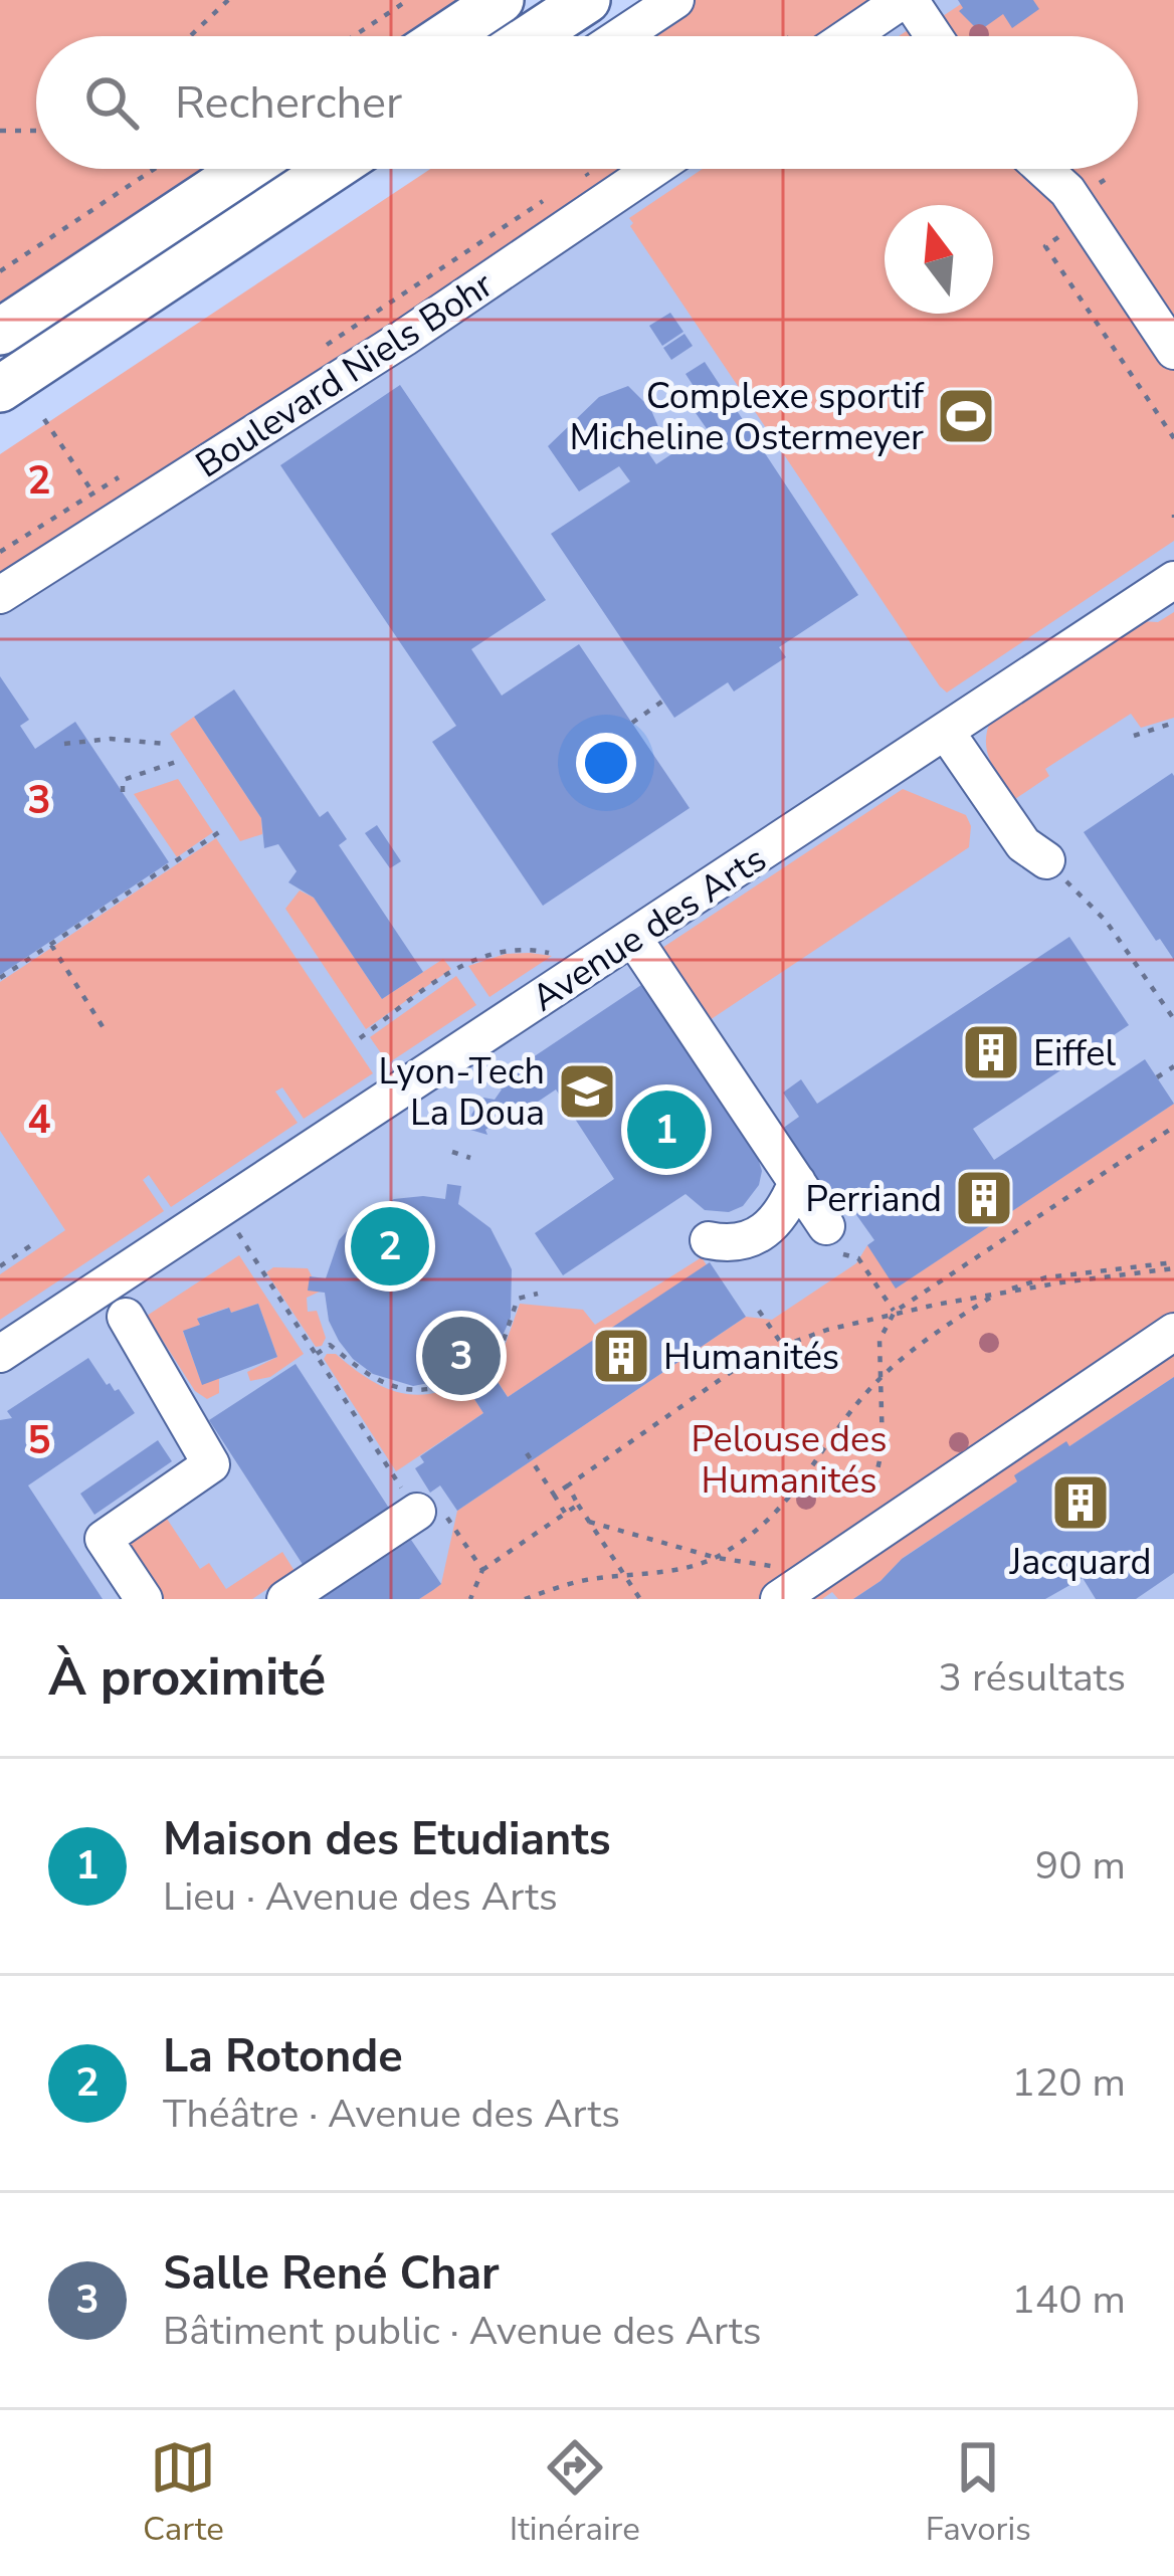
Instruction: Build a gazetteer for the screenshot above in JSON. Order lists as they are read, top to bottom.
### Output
{
  "streets": {
    "street": ["Boulevard Niels Bohr", "Avenue des Arts"]
  },
  "parks": ["Pelouse des Humanités"],
  "places": {
    "sports": ["Complexe sportif Micheline Ostermeyer"],
    "building": [
      "Eiffel",
      "Perriand",
      "Humanités",
      "Jacquard"
    ],
    "school or university": ["Lyon-Tech La Doua"]
  },
  "north": "top",
  "page": {
    "search": "Rechercher",
    "pins": ["1", "2", "3"],
    "heading": ["À proximité", "3 résultats"],
    "list": [
      {
        "mark": "1",
        "name": "Maison des Etudiants",
        "note": "Lieu · Avenue des Arts",
        "value": "90 m"
      },
      {
        "mark": "2",
        "name": "La Rotonde",
        "note": "Théâtre · Avenue des Arts",
        "value": "120 m"
      },
      {
        "mark": "3",
        "name": "Salle René Char",
        "note": "Bâtiment public · Avenue des Arts",
        "value": "140 m"
      }
    ],
    "nav": ["Carte", "Itinéraire", "Favoris"]
  },
  "grid": {
    "rows": [
      "2",
      "3",
      "4",
      "5"
    ]
  }
}
